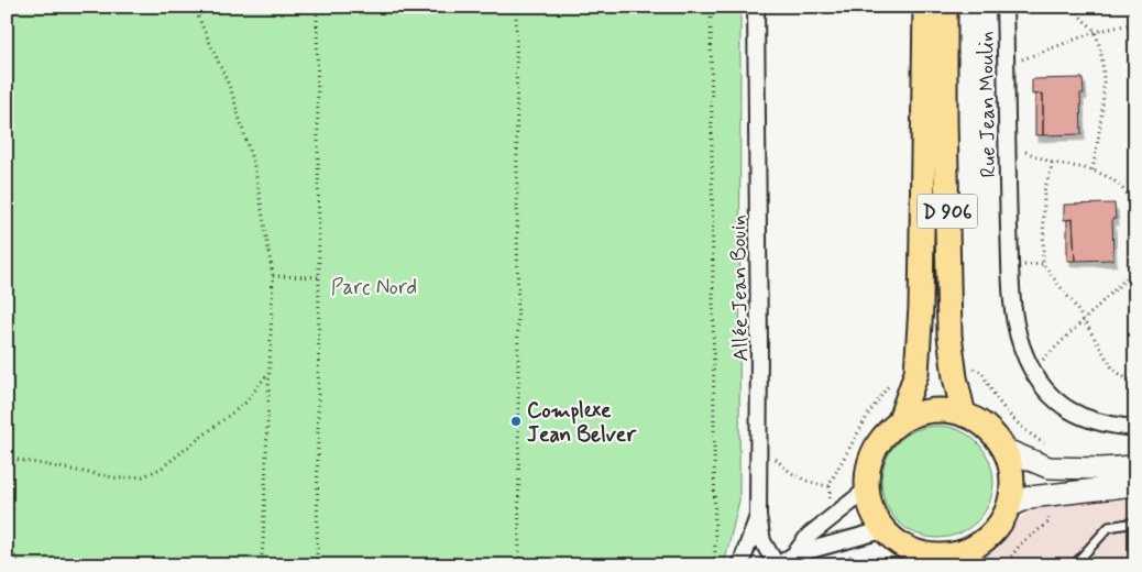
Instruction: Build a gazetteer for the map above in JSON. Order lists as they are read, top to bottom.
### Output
{
  "streets": {
    "main road": ["D 906"],
    "street": ["Rue Jean Moulin", "Allée Jean Bouin"]
  },
  "parks": ["Parc Nord"],
  "places": ["Complexe Jean Belver"]
}
